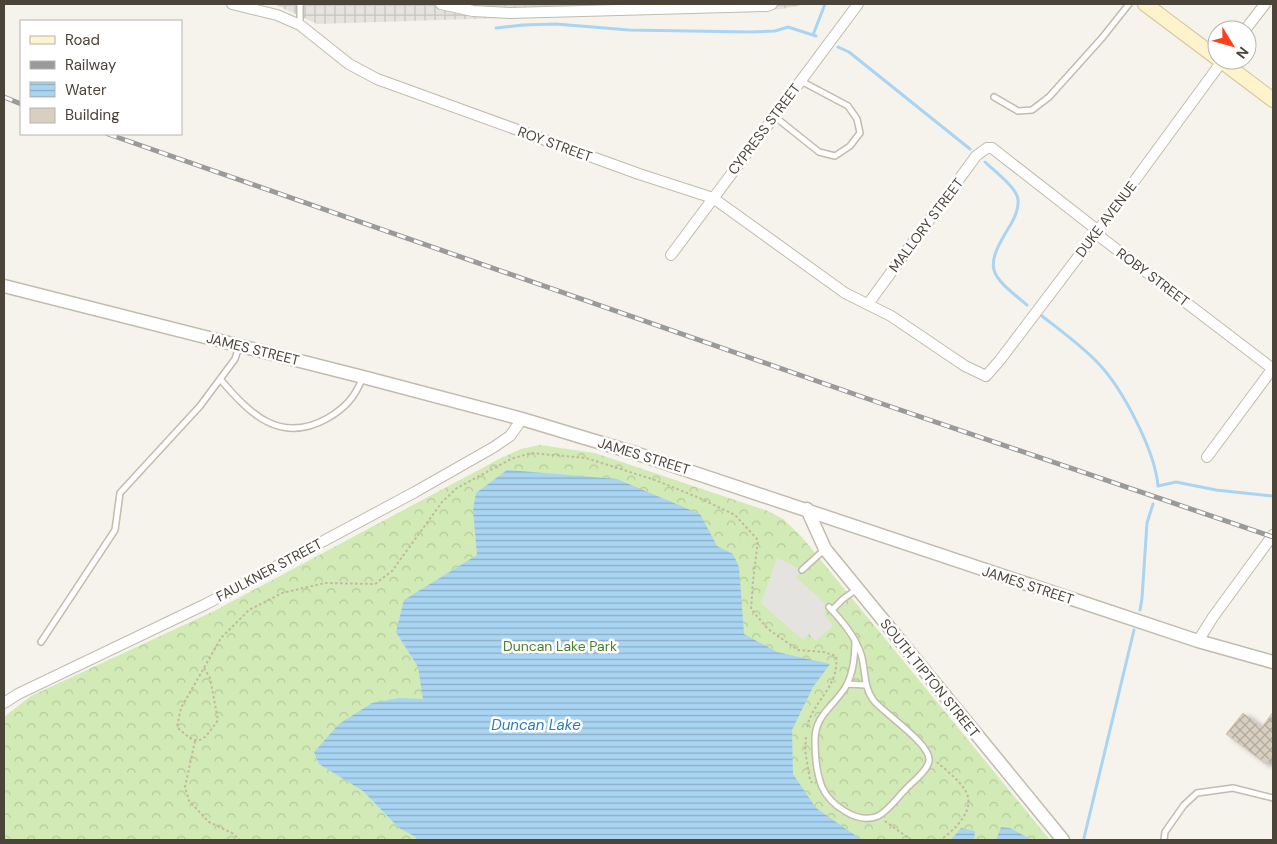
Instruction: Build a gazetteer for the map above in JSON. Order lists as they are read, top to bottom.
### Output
{
  "streets": {
    "street": [
      "CYPRESS STREET",
      "ROY STREET",
      "DUKE AVENUE",
      "MALLORY STREET",
      "ROBY STREET",
      "JAMES STREET",
      "FAULKNER STREET",
      "SOUTH TIPTON STREET"
    ]
  },
  "crossings": [
    ["CYPRESS STREET", "ROY STREET"],
    ["ROY STREET", "DUKE AVENUE"],
    ["ROY STREET", "MALLORY STREET"],
    ["DUKE AVENUE", "ROBY STREET"],
    ["MALLORY STREET", "ROBY STREET"],
    ["JAMES STREET", "FAULKNER STREET"],
    ["JAMES STREET", "SOUTH TIPTON STREET"]
  ],
  "water": ["Duncan Lake"],
  "parks": ["Duncan Lake Park"],
  "legend": [
    "Road",
    "Railway",
    "Water",
    "Building"
  ],
  "north": "bottom right"
}
